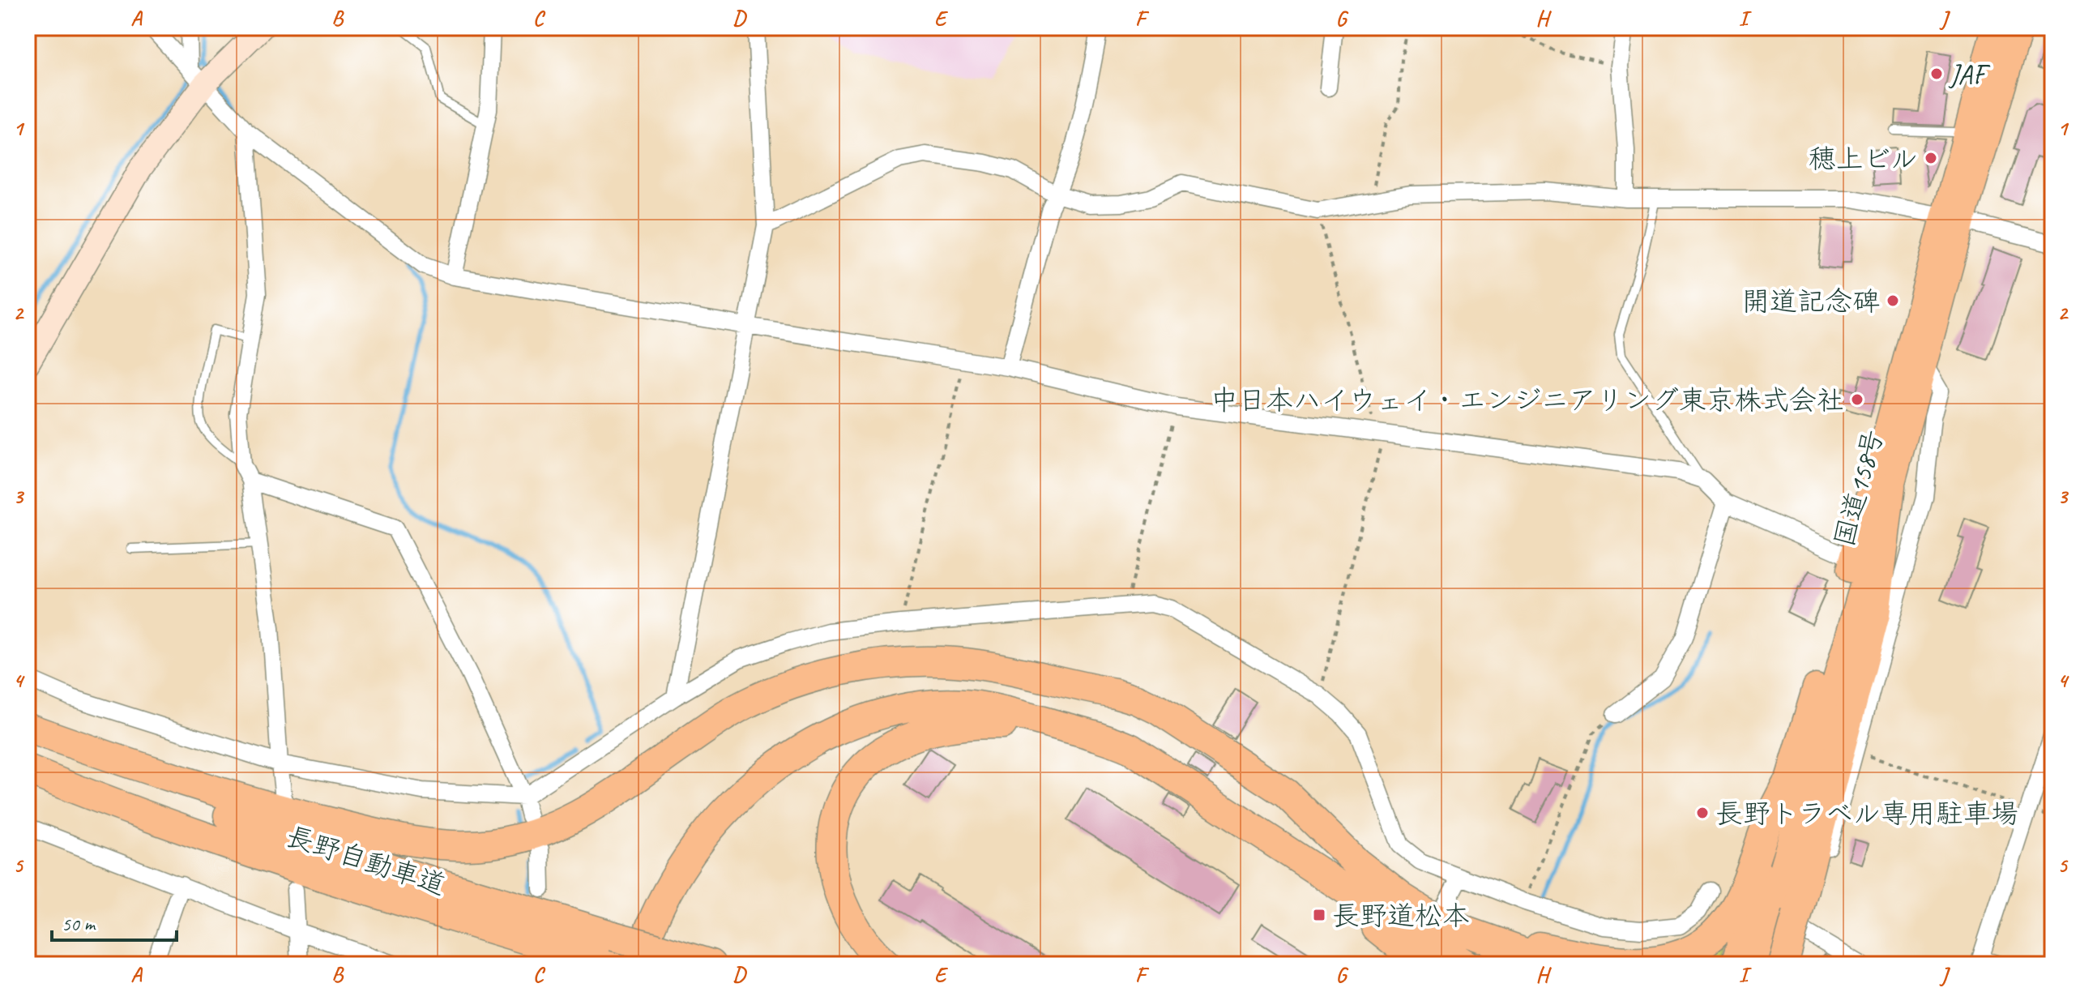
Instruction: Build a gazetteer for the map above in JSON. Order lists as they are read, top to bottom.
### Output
{
  "streets": {
    "highway": ["国道158号", "長野自動車道"]
  },
  "places": {
    "other": [
      "JAF",
      "穂上ビル",
      "開道記念碑",
      "中日本ハイウェイ・エンジニアリング東京株式会社",
      "長野トラベル専用駐車場"
    ],
    "transit": ["長野道松本"]
  },
  "scale_bar": "50 m",
  "grid": {
    "columns": [
      "A",
      "B",
      "C",
      "D",
      "E",
      "F",
      "G",
      "H",
      "I",
      "J"
    ],
    "rows": [
      "1",
      "2",
      "3",
      "4",
      "5"
    ]
  }
}
